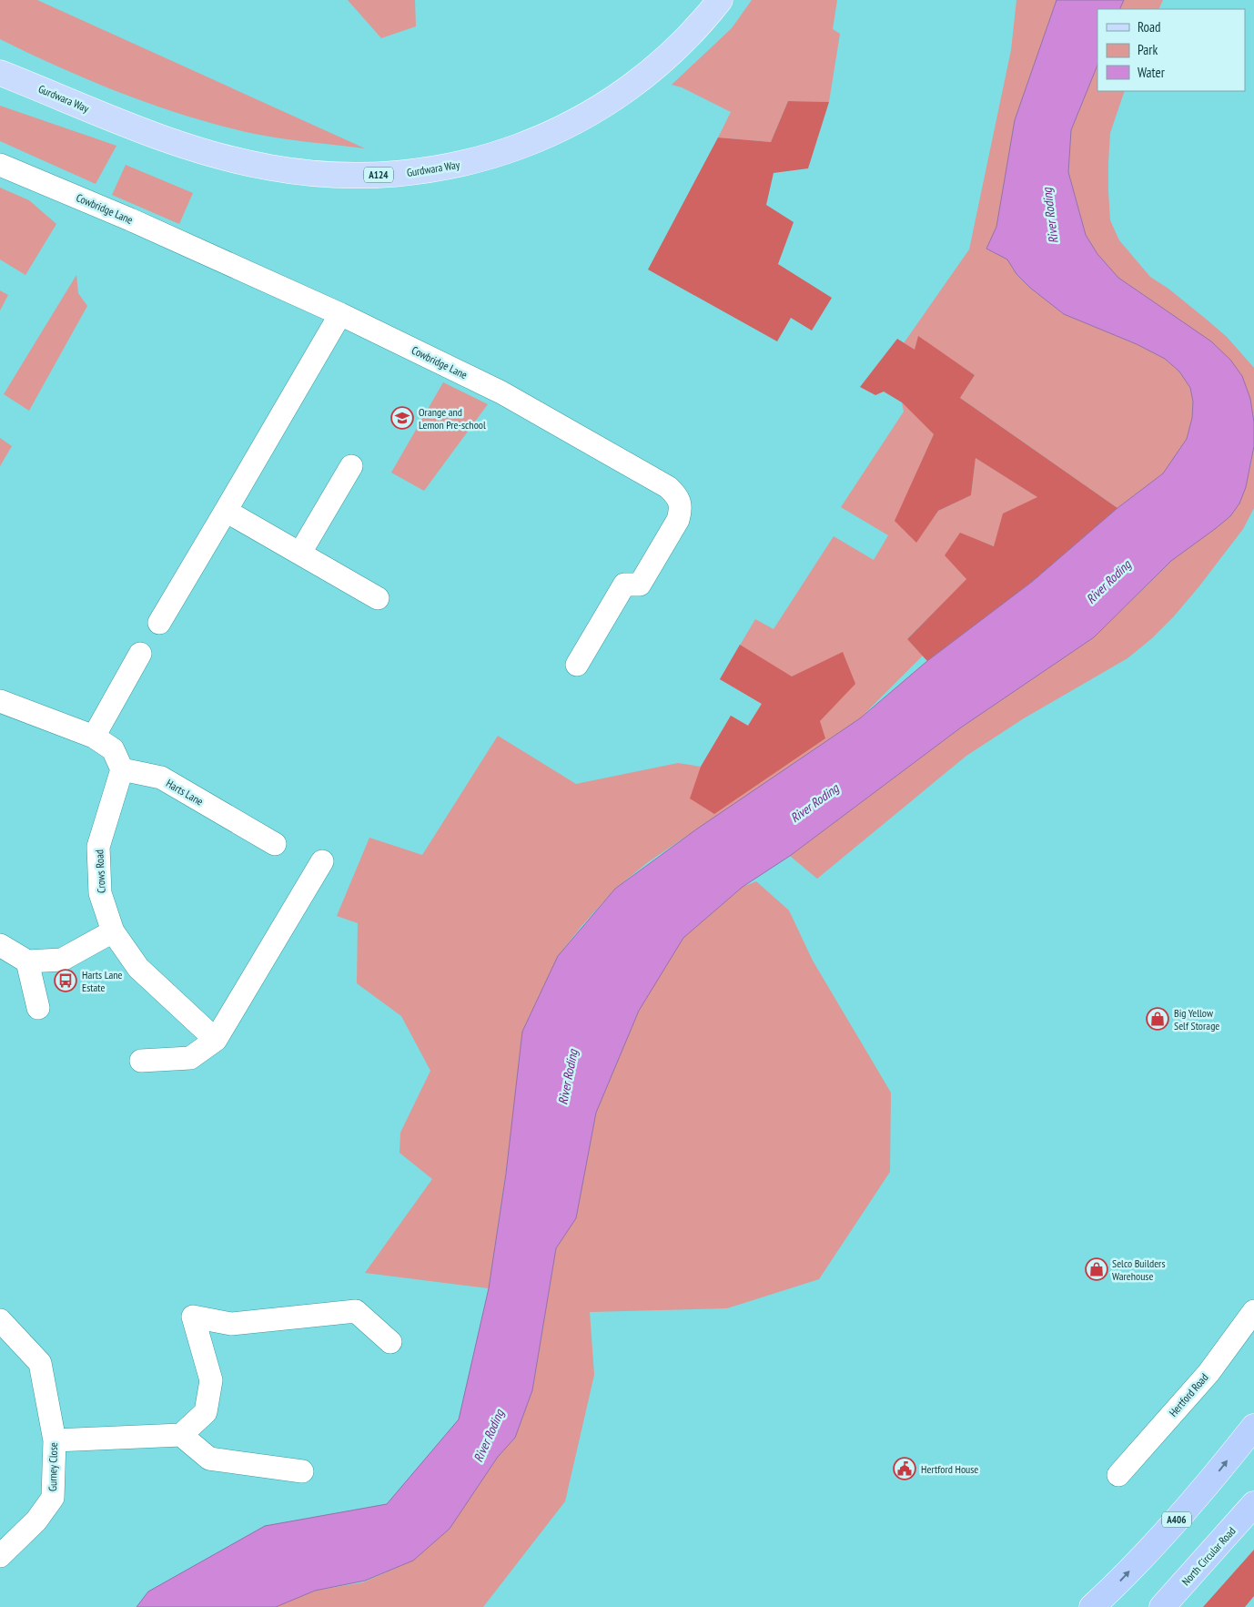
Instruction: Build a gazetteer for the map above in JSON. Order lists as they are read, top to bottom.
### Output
{
  "streets": {
    "highway": ["A406", "North Circular Road"],
    "main road": ["Gurdwara Way", "A124"],
    "street": [
      "Cowbridge Lane",
      "Harts Lane",
      "Crows Road",
      "Hertford Road",
      "Gurney Close"
    ]
  },
  "crossings": [
    ["Harts Lane", "Crows Road"]
  ],
  "water": ["River Roding"],
  "places": {
    "school or university": ["Orange and Lemon Pre-school"],
    "bus stop": ["Harts Lane Estate"],
    "shop": ["Big Yellow Self Storage", "Selco Builders Warehouse"],
    "public building": ["Hertford House"]
  },
  "legend": ["Road", "Park", "Water"]
}
